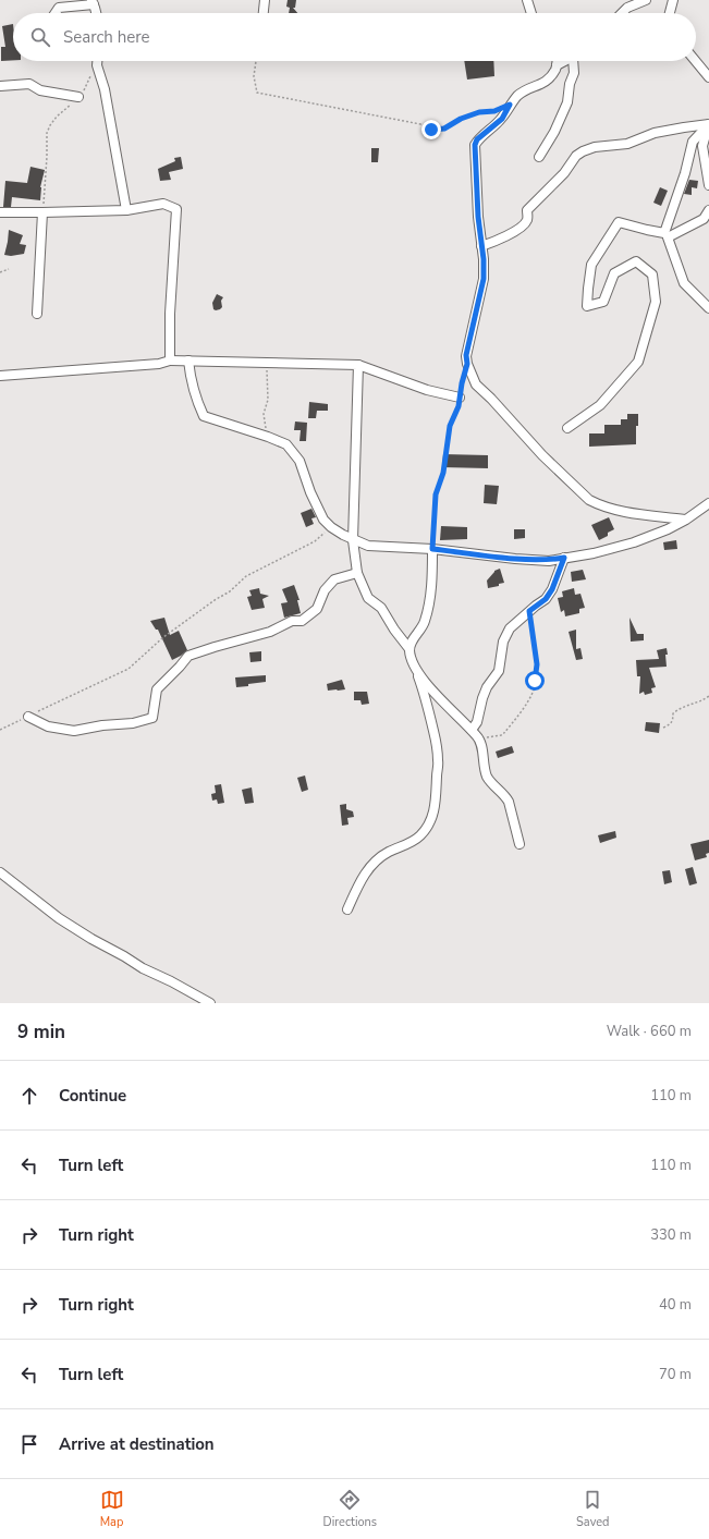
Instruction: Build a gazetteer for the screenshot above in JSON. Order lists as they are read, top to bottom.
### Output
{
  "page": {
    "search": "Search here",
    "heading": ["9 min", "Walk · 660 m"],
    "list": [
      ["Continue", "110 m"],
      ["Turn left", "110 m"],
      ["Turn right", "330 m"],
      ["Turn right", "40 m"],
      ["Turn left", "70 m"],
      "Arrive at destination"
    ],
    "nav": ["Map", "Directions", "Saved"]
  }
}
